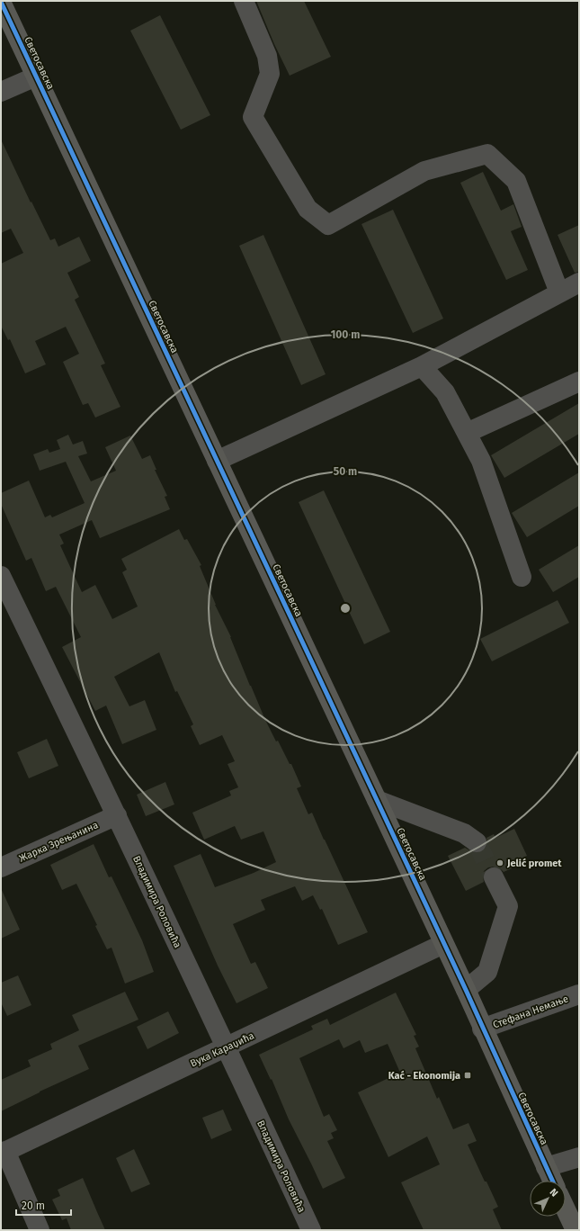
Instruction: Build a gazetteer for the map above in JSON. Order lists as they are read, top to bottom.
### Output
{
  "streets": {
    "main road": ["Светосавска"],
    "street": [
      "Жарка Зрењанина",
      "Владимира Роловића",
      "Стефана Немање",
      "Вука Караџића"
    ]
  },
  "crossings": [
    ["Светосавска", "Стефана Немање"],
    ["Светосавска", "Вука Караџића"],
    ["Жарка Зрењанина", "Владимира Роловића"],
    ["Владимира Роловића", "Вука Караџића"]
  ],
  "places": {
    "other": ["Jelić promet"],
    "transit": ["Kać - Ekonomija"]
  },
  "scale_bar": "20 m",
  "north": "top right",
  "rings": ["100 m", "50 m"]
}
